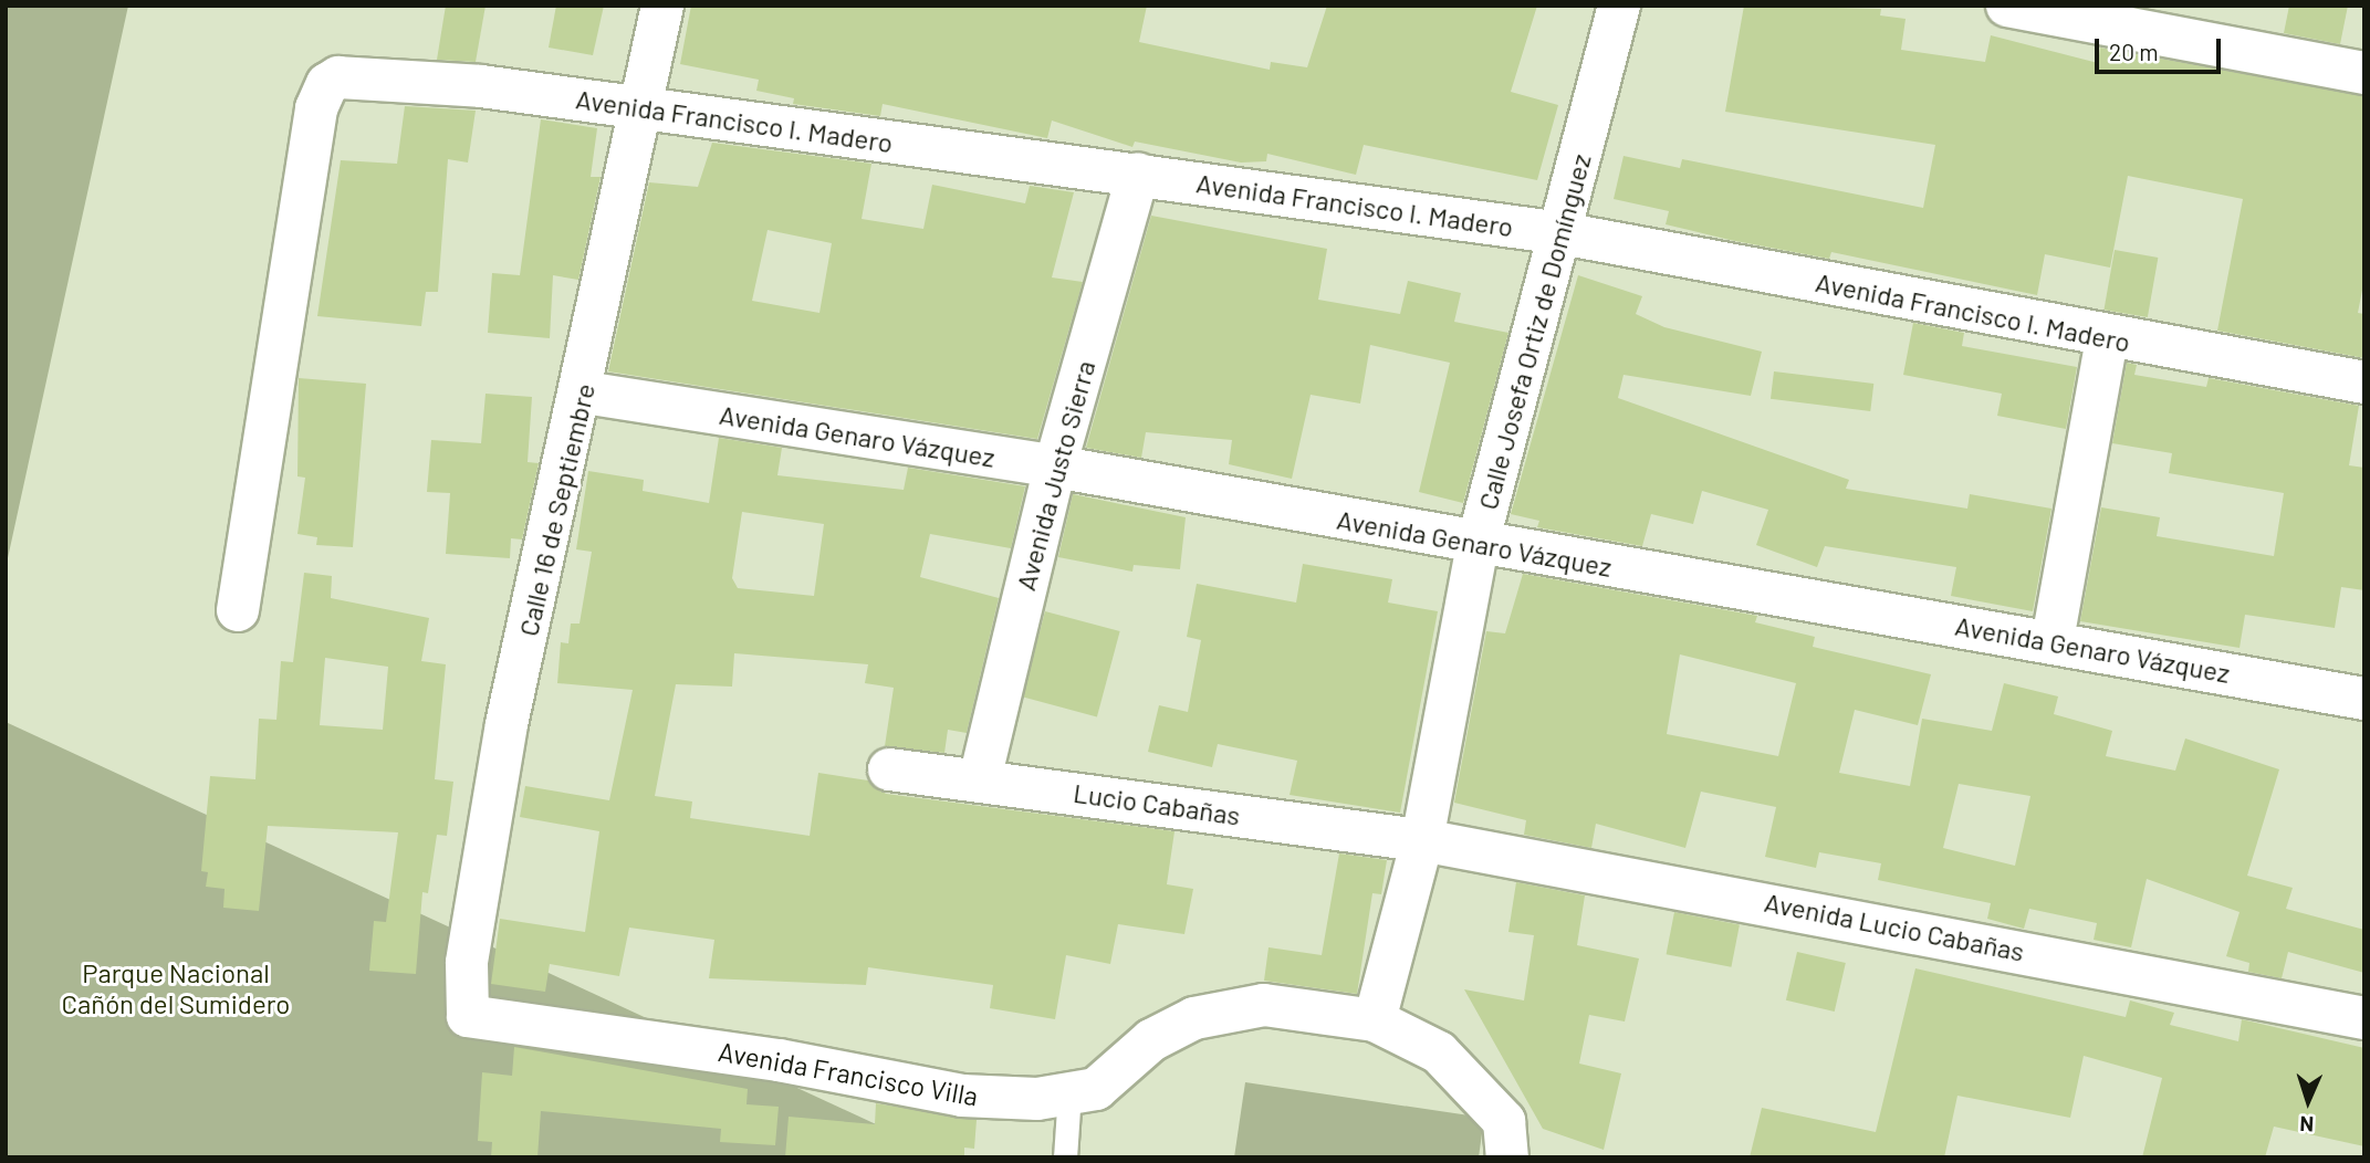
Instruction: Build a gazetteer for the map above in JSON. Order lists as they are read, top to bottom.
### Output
{
  "streets": {
    "street": [
      "Avenida Francisco I. Madero",
      "Calle Josefa Ortiz de Domínguez",
      "Avenida Genaro Vázquez",
      "Avenida Justo Sierra",
      "Calle 16 de Septiembre",
      "Lucio Cabañas",
      "Avenida Lucio Cabañas",
      "Avenida Francisco Villa"
    ]
  },
  "crossings": [
    ["Avenida Francisco I. Madero", "Calle Josefa Ortiz de Domínguez"],
    ["Avenida Francisco I. Madero", "Avenida Justo Sierra"],
    ["Avenida Francisco I. Madero", "Calle 16 de Septiembre"],
    ["Calle Josefa Ortiz de Domínguez", "Avenida Genaro Vázquez"],
    ["Calle Josefa Ortiz de Domínguez", "Lucio Cabañas"],
    ["Calle Josefa Ortiz de Domínguez", "Avenida Lucio Cabañas"],
    ["Calle Josefa Ortiz de Domínguez", "Avenida Francisco Villa"],
    ["Avenida Genaro Vázquez", "Avenida Justo Sierra"],
    ["Avenida Genaro Vázquez", "Calle 16 de Septiembre"],
    ["Avenida Justo Sierra", "Lucio Cabañas"],
    ["Calle 16 de Septiembre", "Avenida Francisco Villa"],
    ["Lucio Cabañas", "Avenida Lucio Cabañas"]
  ],
  "parks": ["Parque Nacional Cañón del Sumidero"],
  "scale_bar": "20 m",
  "north": "bottom"
}
